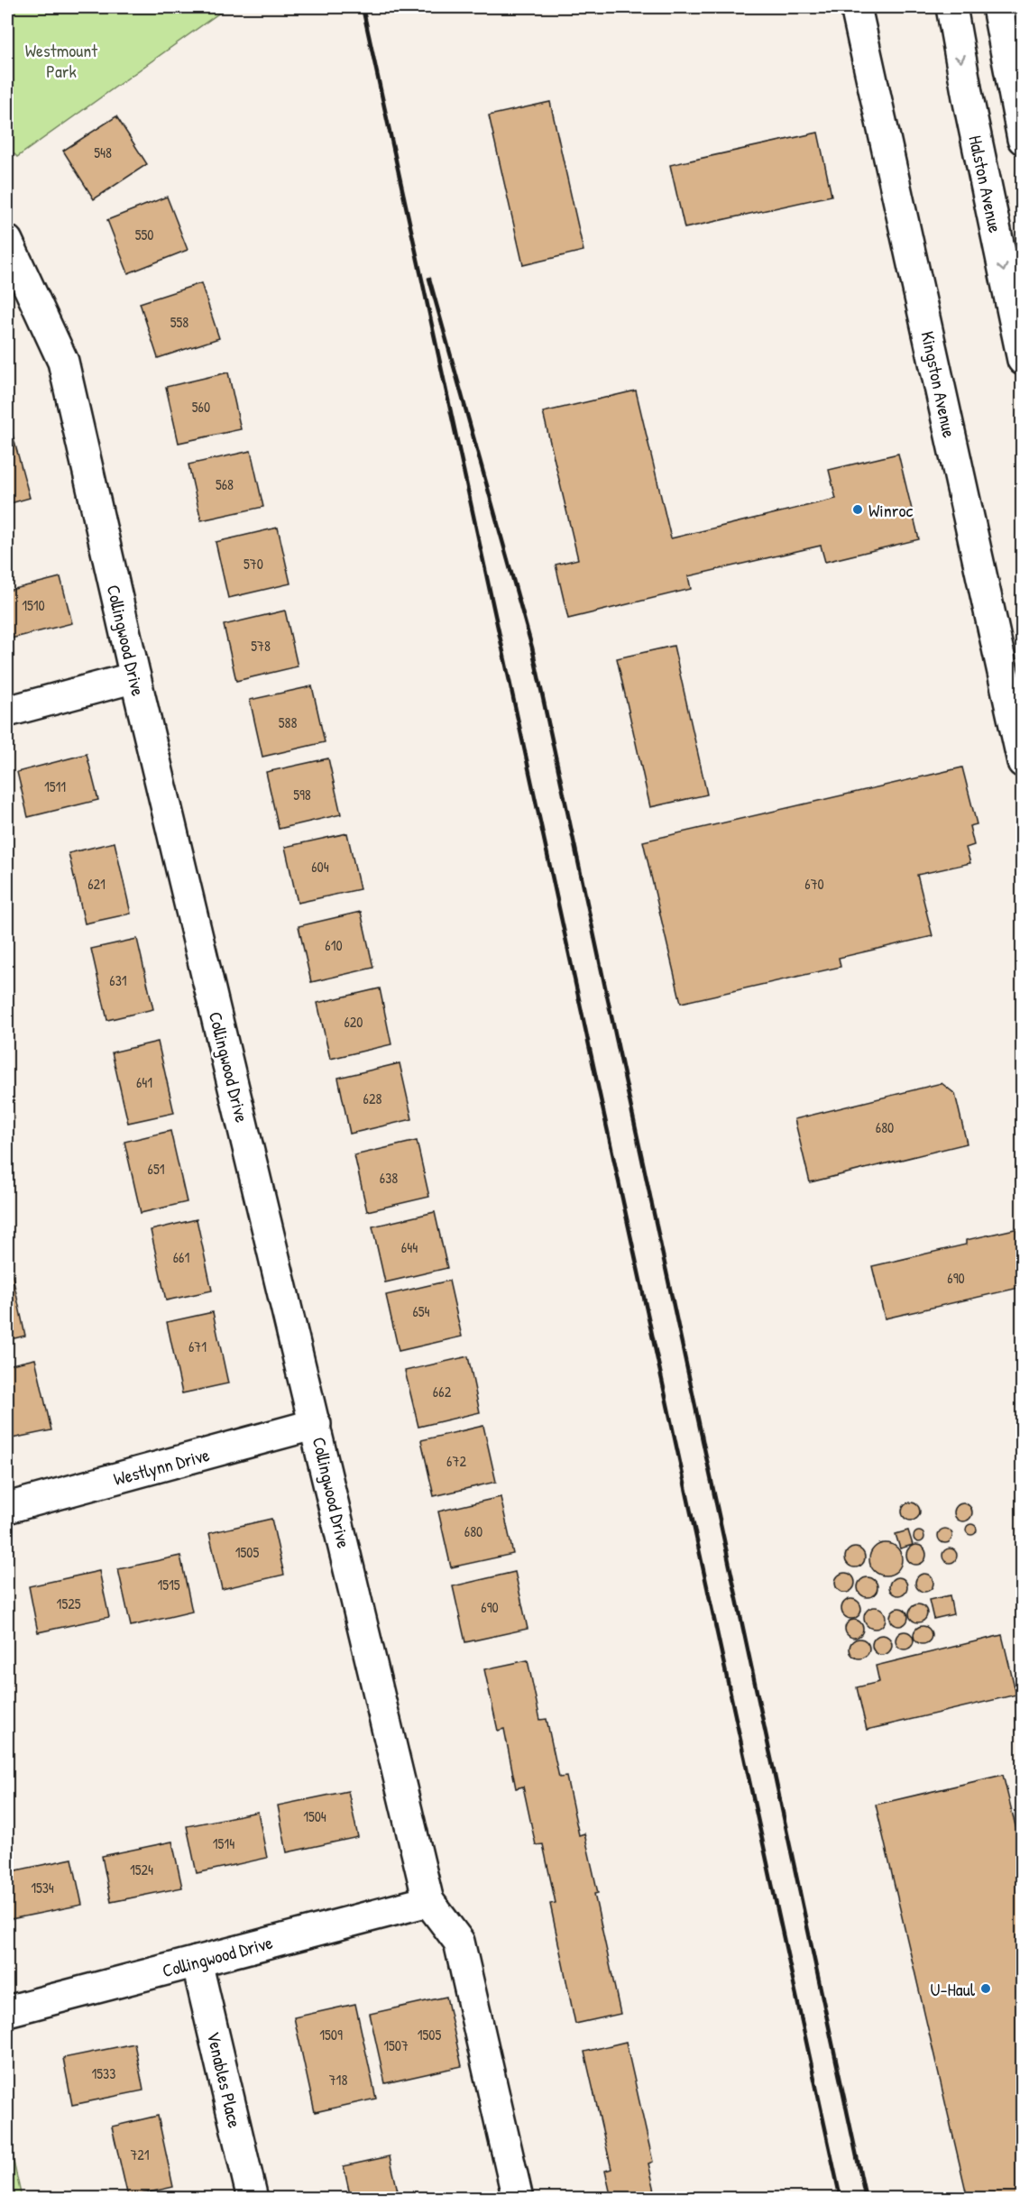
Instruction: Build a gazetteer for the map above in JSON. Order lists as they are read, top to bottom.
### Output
{
  "streets": {
    "street": [
      "Halston Avenue",
      "Kingston Avenue",
      "Collingwood Drive",
      "Westlynn Drive",
      "Venables Place"
    ]
  },
  "crossings": [
    ["Collingwood Drive", "Westlynn Drive"],
    ["Collingwood Drive", "Venables Place"]
  ],
  "parks": ["Westmount Park"],
  "places": ["Winroc", "U-Haul"],
  "house_numbers": [
    "548",
    "550",
    "558",
    "560",
    "568",
    "570",
    "1510",
    "578",
    "588",
    "1511",
    "598",
    "604",
    "621",
    "670",
    "610",
    "631",
    "620",
    "641",
    "628",
    "680",
    "651",
    "638",
    "644",
    "661",
    "690",
    "654",
    "671",
    "662",
    "672",
    "680",
    "1505",
    "1515",
    "1525",
    "690",
    "1504",
    "1514",
    "1524",
    "1534",
    "1509",
    "1505",
    "1507",
    "1533",
    "718",
    "721"
  ]
}
